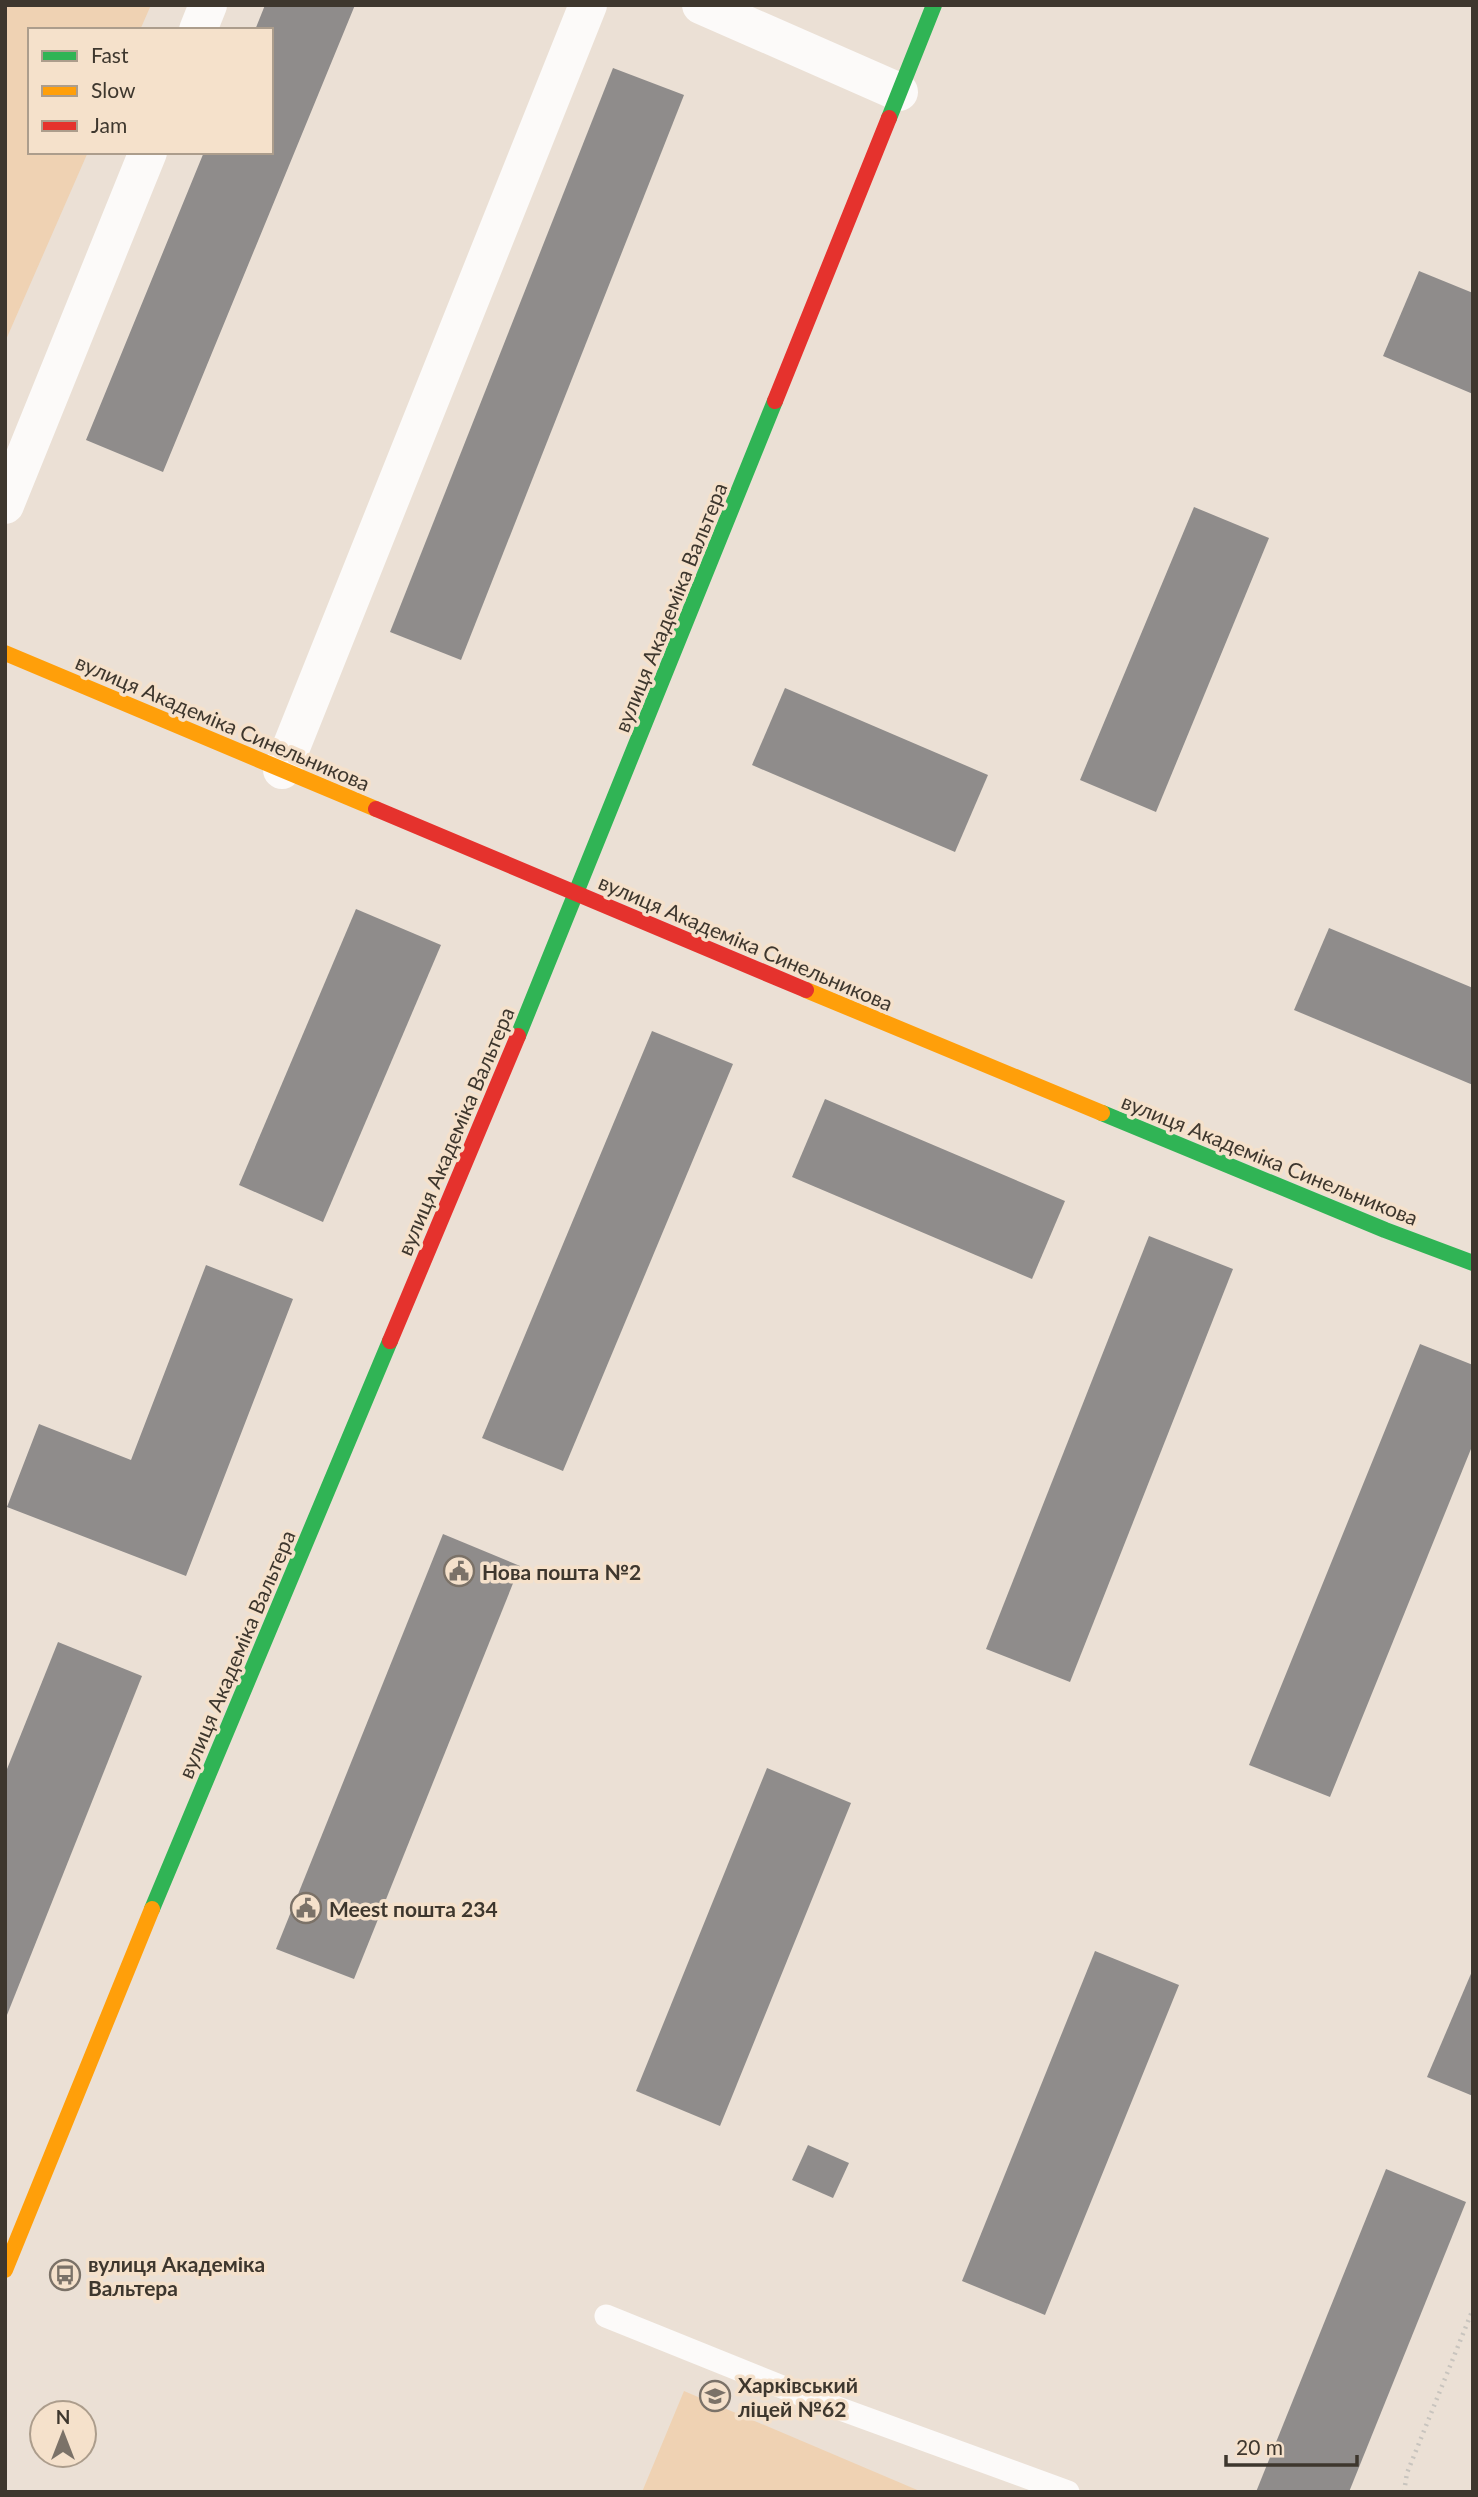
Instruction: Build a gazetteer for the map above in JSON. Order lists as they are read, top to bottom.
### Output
{
  "streets": {
    "street": ["вулиця Академіка Вальтера", "вулиця Академіка Синельникова"]
  },
  "crossings": [
    ["вулиця Академіка Вальтера", "вулиця Академіка Синельникова"]
  ],
  "places": {
    "public building": ["Нова пошта №2", "Meest пошта 234"],
    "bus stop": ["вулиця Академіка Вальтера"],
    "school or university": ["Харківський ліцей №62"]
  },
  "legend": ["Fast", "Slow", "Jam"],
  "scale_bar": "20 m",
  "north": "top"
}
